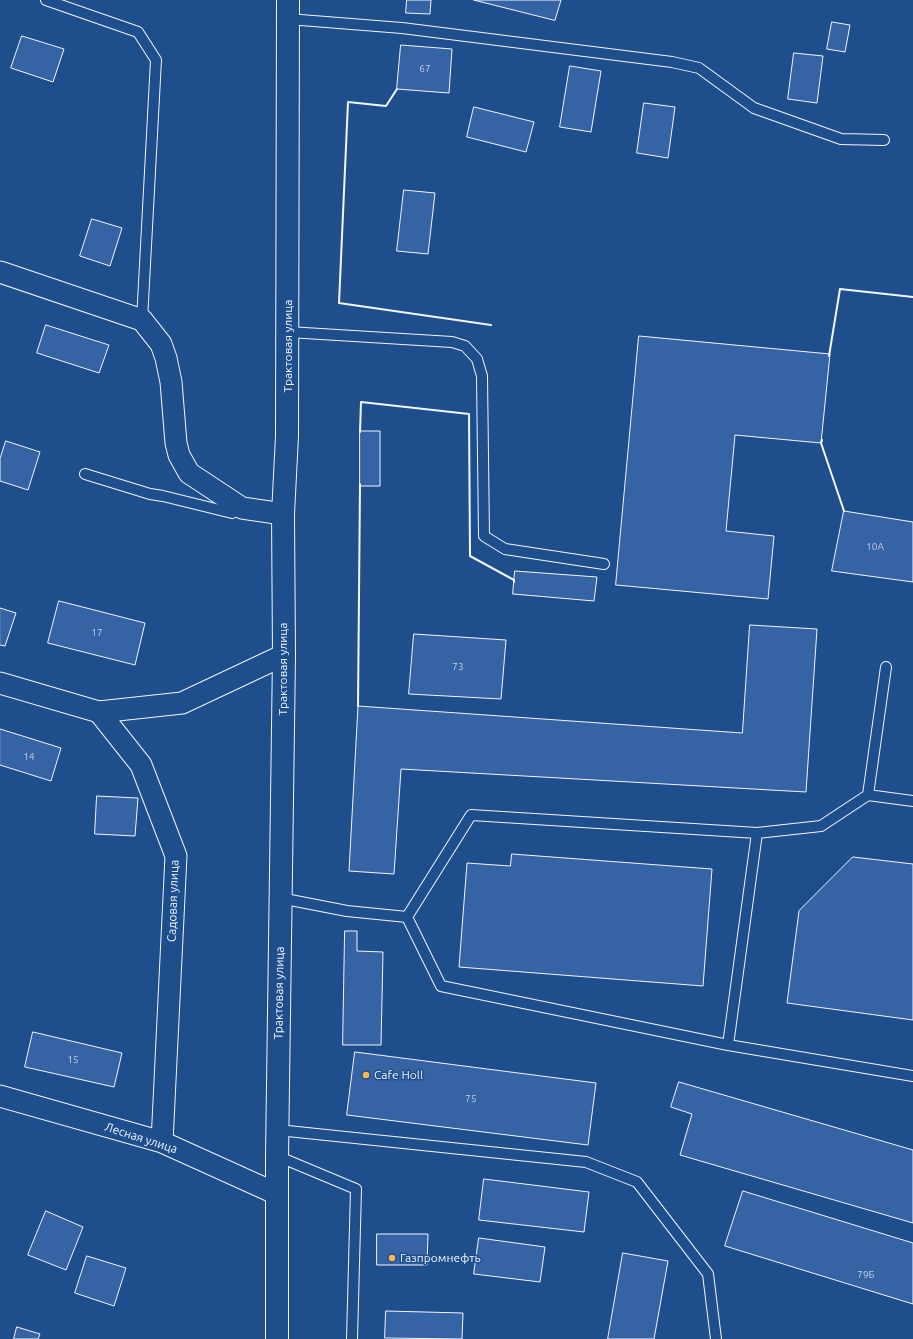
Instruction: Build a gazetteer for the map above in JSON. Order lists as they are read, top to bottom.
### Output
{
  "streets": {
    "highway": ["Трактовая улица"],
    "street": ["Садовая улица", "Лесная улица"]
  },
  "crossings": [
    ["Трактовая улица", "Лесная улица"],
    ["Садовая улица", "Лесная улица"]
  ],
  "places": ["Cafe Holl", "Газпромнефть"],
  "house_numbers": [
    "67",
    "10А",
    "17",
    "73",
    "14",
    "15",
    "75",
    "79Б"
  ]
}
